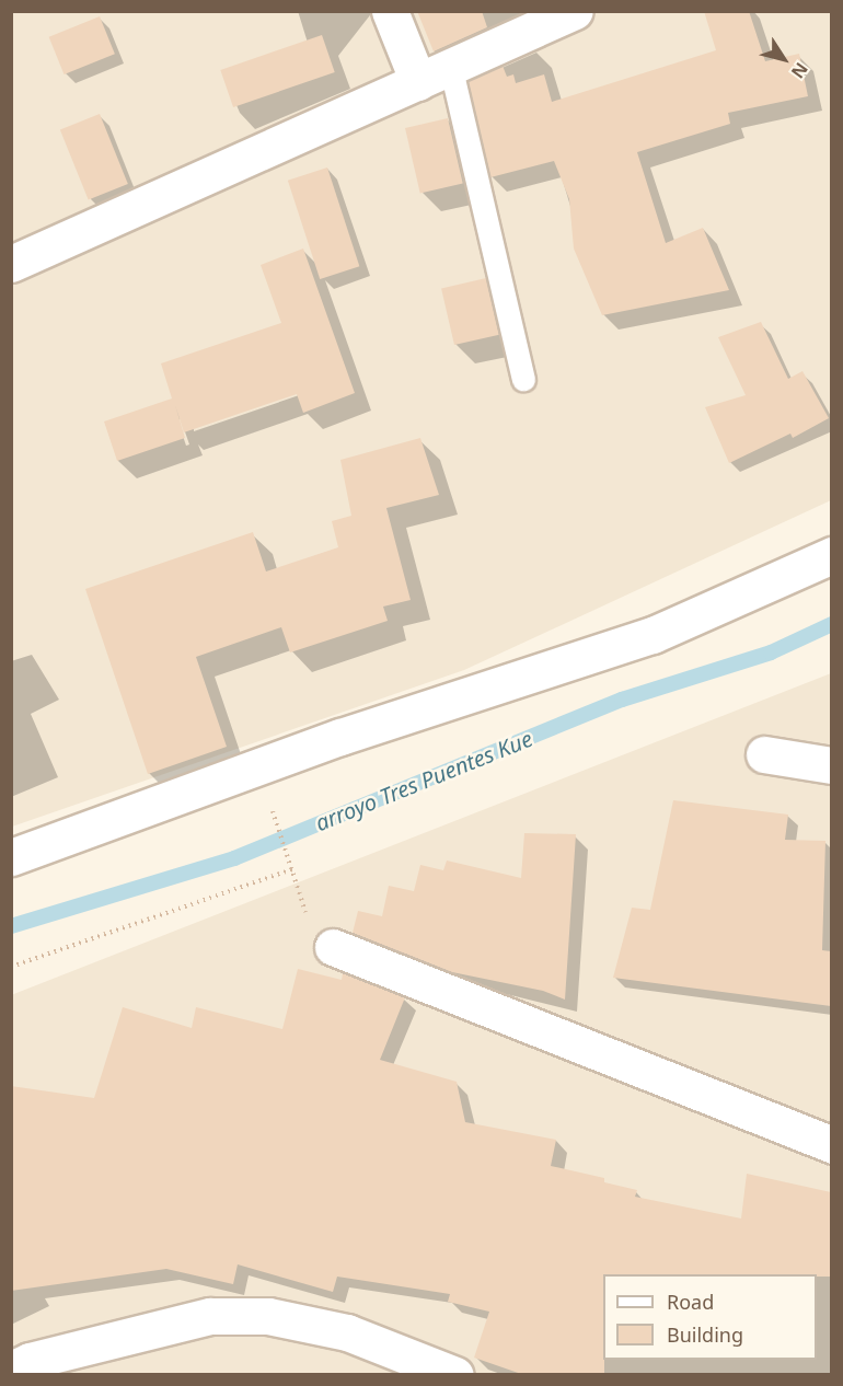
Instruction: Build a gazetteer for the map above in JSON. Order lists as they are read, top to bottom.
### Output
{
  "water": ["arroyo Tres Puentes Kue"],
  "legend": ["Road", "Building"],
  "north": "bottom right"
}
